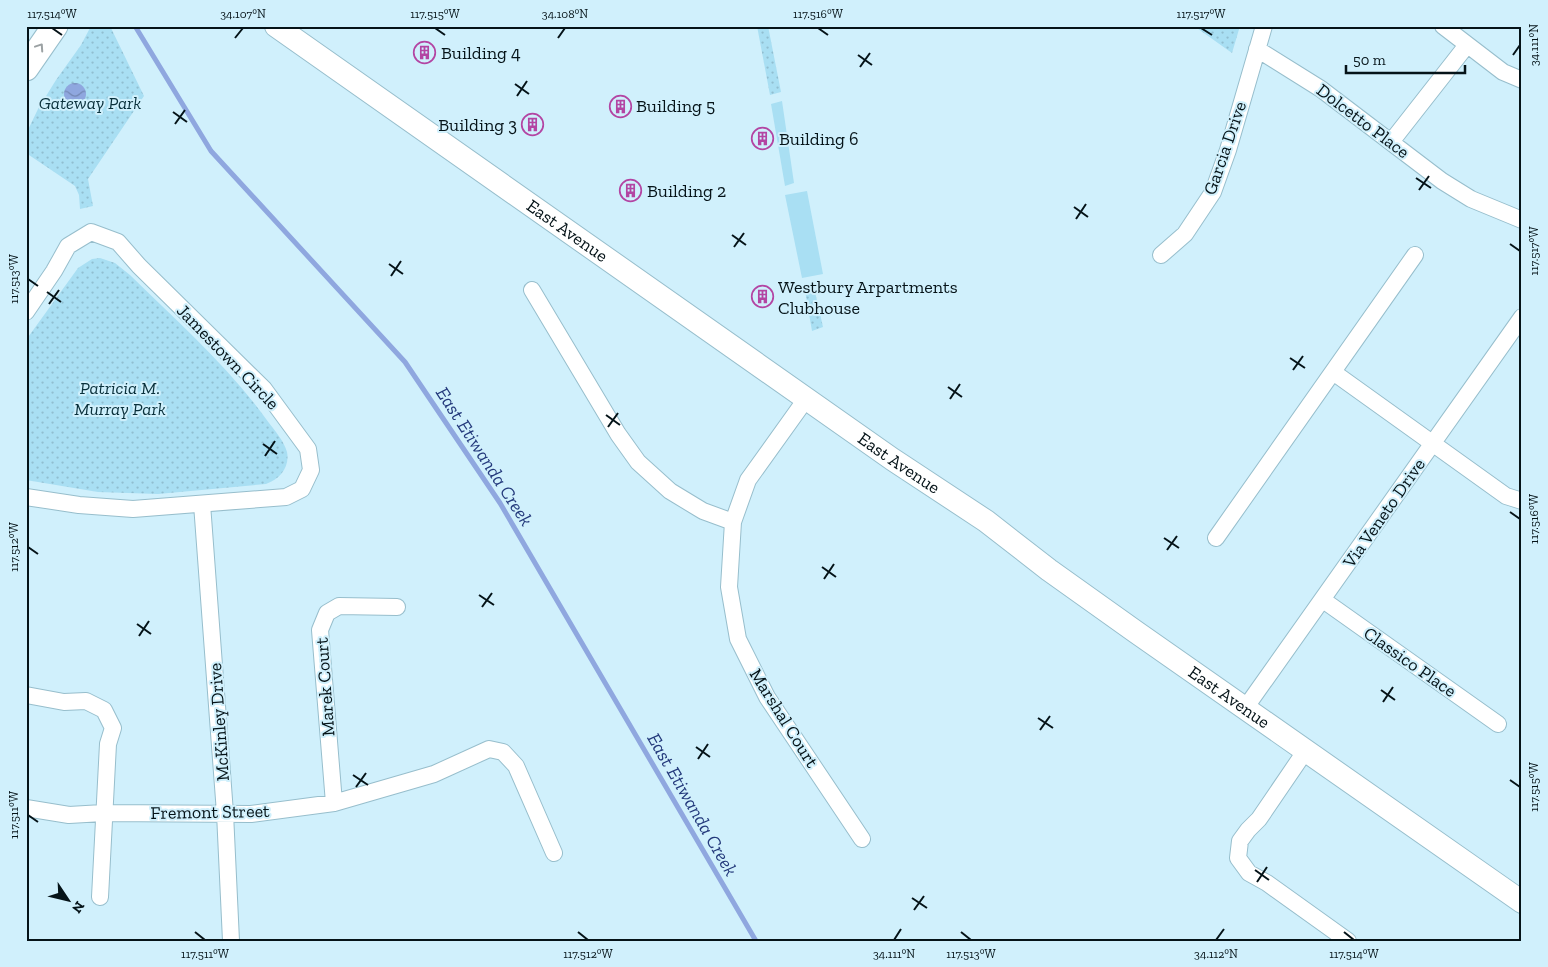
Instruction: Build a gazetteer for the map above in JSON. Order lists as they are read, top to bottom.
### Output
{
  "streets": {
    "main road": ["East Avenue"],
    "street": [
      "Dolcetto Place",
      "Garcia Drive",
      "Jamestown Circle",
      "Via Veneto Drive",
      "Classico Place",
      "Marek Court",
      "Marshal Court",
      "McKinley Drive",
      "Fremont Street"
    ]
  },
  "crossings": [
    ["Dolcetto Place", "Garcia Drive"],
    ["East Avenue", "Via Veneto Drive"],
    ["East Avenue", "Marshal Court"],
    ["Jamestown Circle", "McKinley Drive"],
    ["Via Veneto Drive", "Classico Place"],
    ["Marek Court", "Fremont Street"],
    ["McKinley Drive", "Fremont Street"]
  ],
  "water": ["East Etiwanda Creek"],
  "parks": ["Gateway Park", "Patricia M. Murray Park"],
  "places": {
    "building": [
      "Building 4",
      "Building 5",
      "Building 3",
      "Building 6",
      "Building 2",
      "Westbury Arpartments Clubhouse"
    ]
  },
  "scale_bar": "50 m",
  "north": "bottom right",
  "coordinates": [
    "117.514°W",
    "34.107°N",
    "117.515°W",
    "34.108°N",
    "117.516°W",
    "117.517°W",
    "34.111°N",
    "117.513°W",
    "117.512°W",
    "117.511°W",
    "34.112°N"
  ]
}
